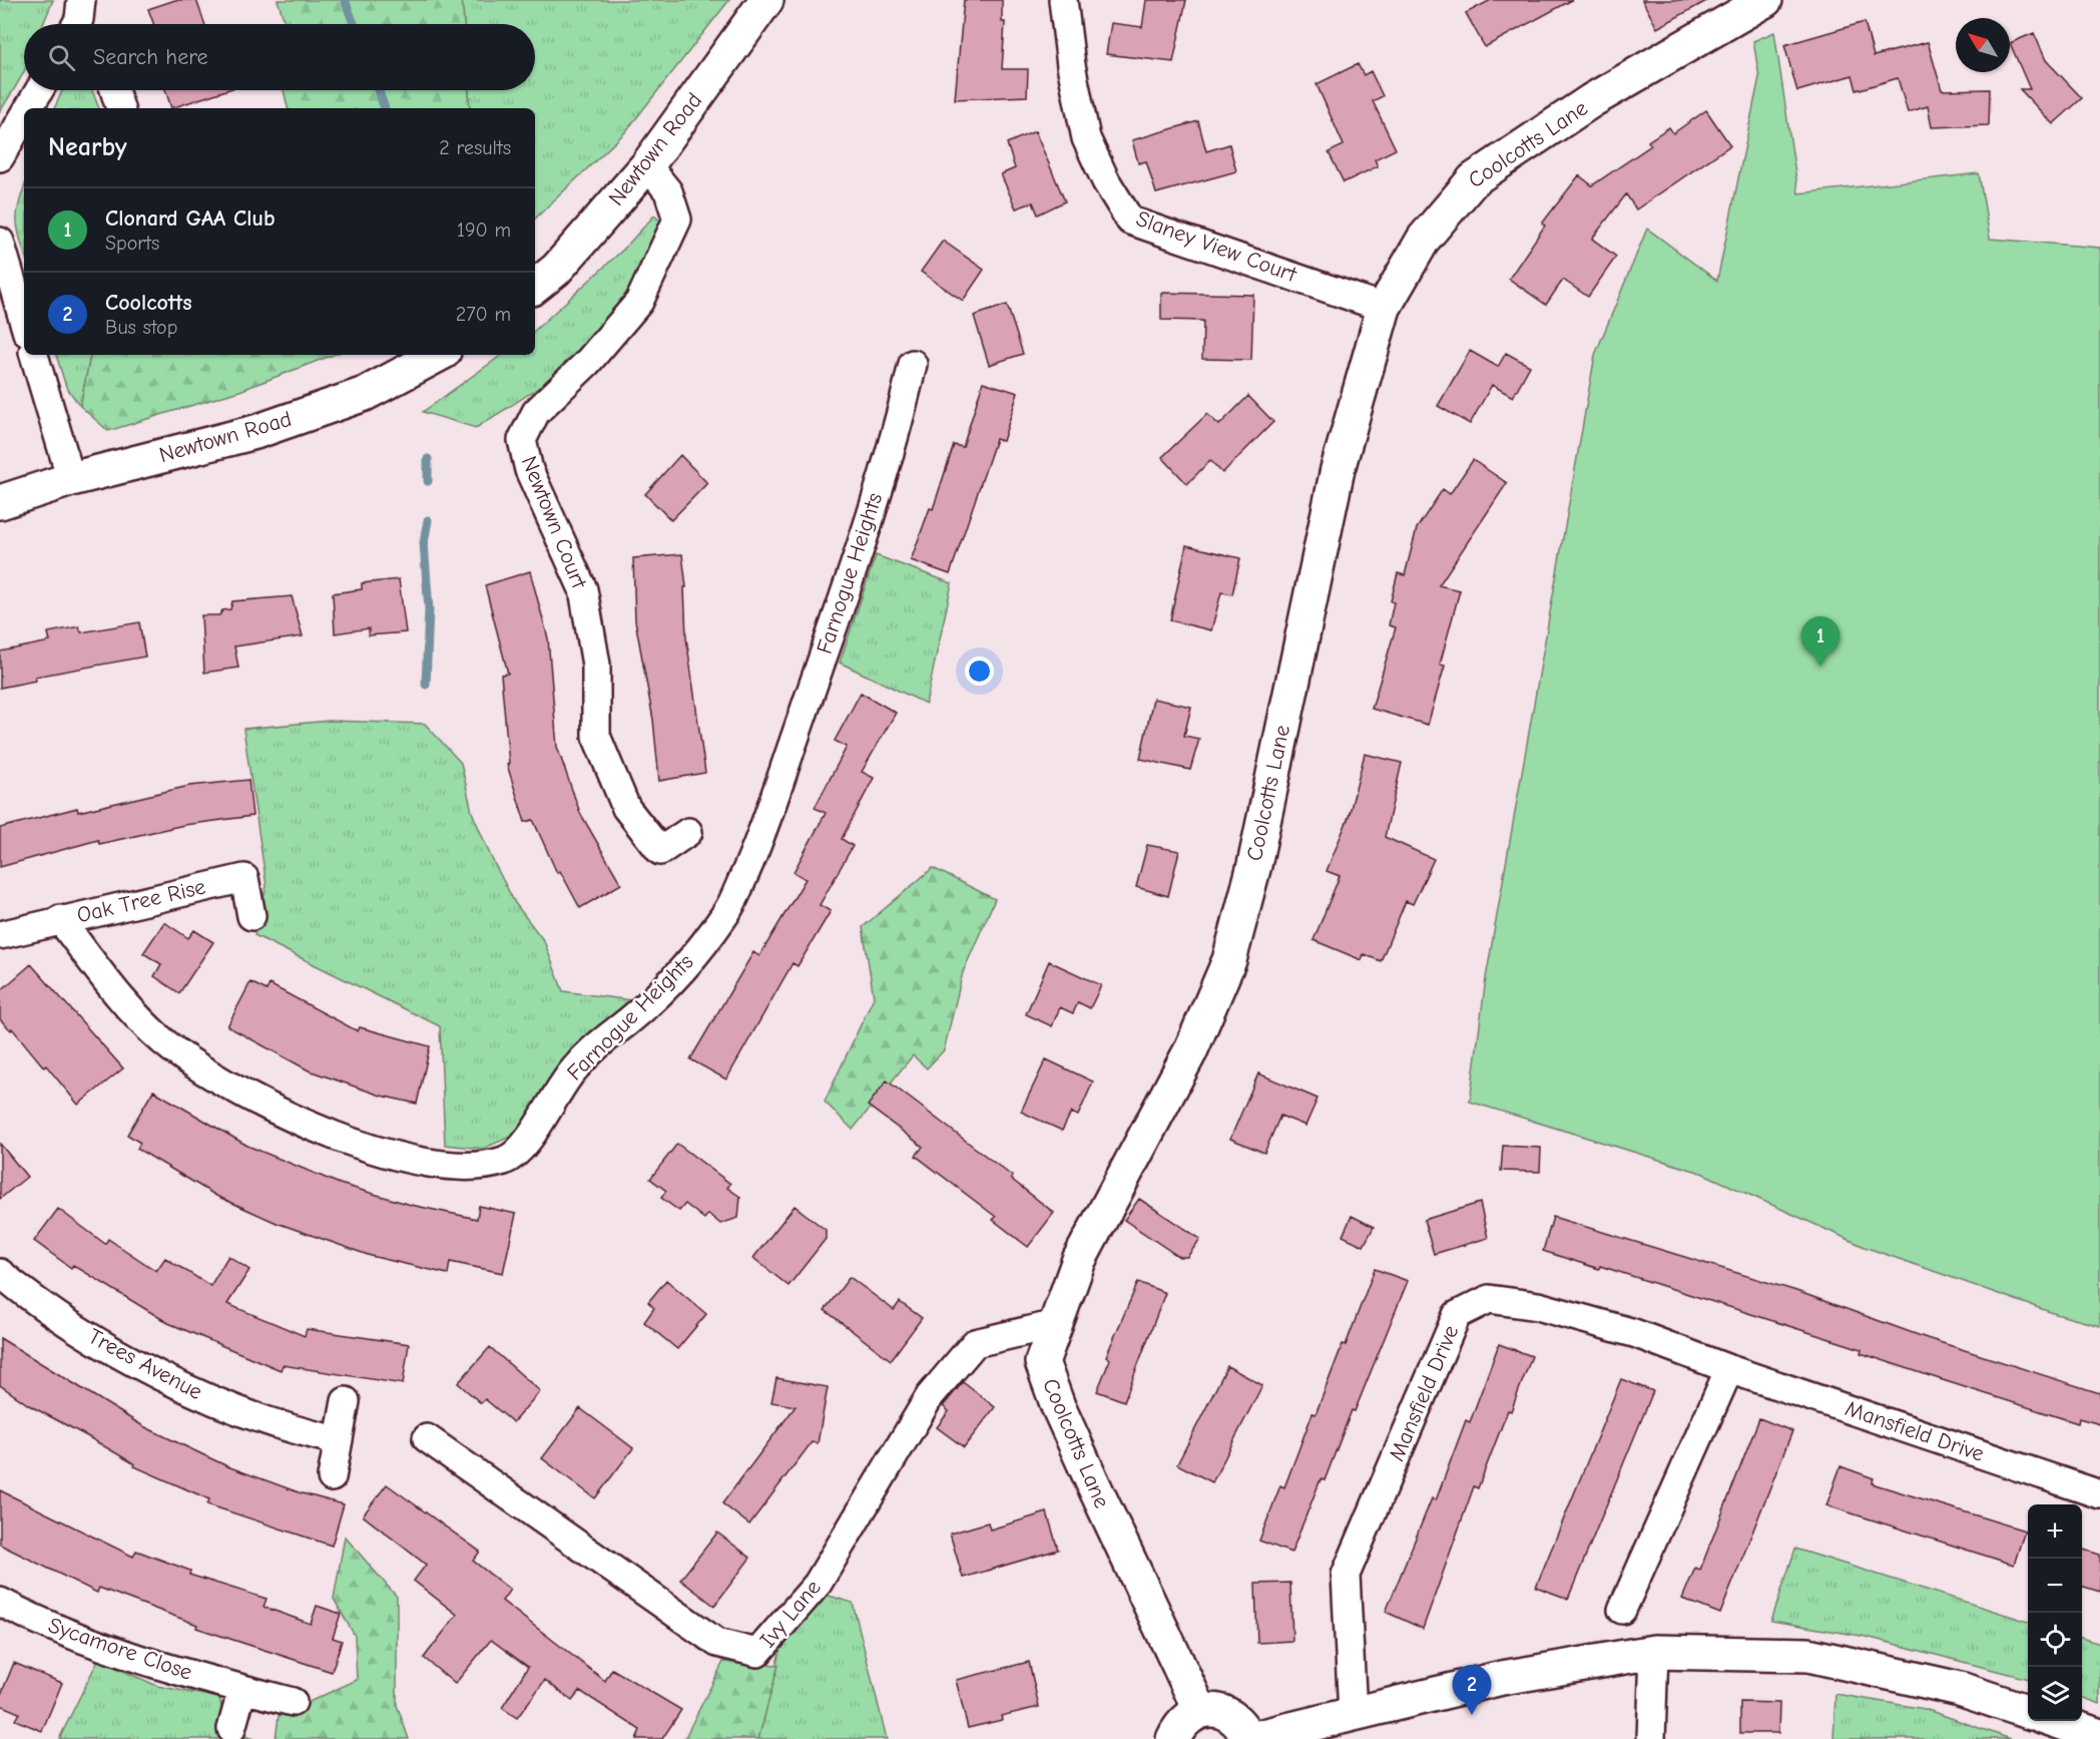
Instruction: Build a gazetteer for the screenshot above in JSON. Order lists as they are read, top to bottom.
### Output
{
  "streets": {
    "street": [
      "Coolcotts Lane",
      "Newtown Road",
      "Slaney View Court",
      "Newtown Court",
      "Farnogue Heights",
      "Oak Tree Rise",
      "Trees Avenue",
      "Mansfield Drive",
      "Ivy Lane",
      "Sycamore Close"
    ]
  },
  "crossings": [
    ["Coolcotts Lane", "Slaney View Court"],
    ["Coolcotts Lane", "Ivy Lane"],
    ["Newtown Road", "Newtown Court"],
    ["Farnogue Heights", "Oak Tree Rise"]
  ],
  "north": "top left",
  "page": {
    "search": "Search here",
    "heading": ["Nearby", "2 results"],
    "list": [
      {
        "mark": "1",
        "name": "Clonard GAA Club",
        "note": "Sports",
        "value": "190 m"
      },
      {
        "mark": "2",
        "name": "Coolcotts",
        "note": "Bus stop",
        "value": "270 m"
      }
    ],
    "pins": ["1", "2"],
    "map_buttons": ["+", "−"]
  }
}
